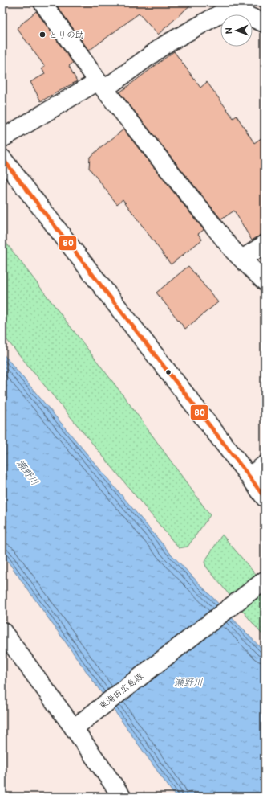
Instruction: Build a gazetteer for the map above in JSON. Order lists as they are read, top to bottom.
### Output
{
  "streets": {
    "main road": ["東海田広島線"]
  },
  "water": ["瀬野川"],
  "places": ["とりの助"],
  "lines": ["transit line 80"],
  "north": "left"
}
